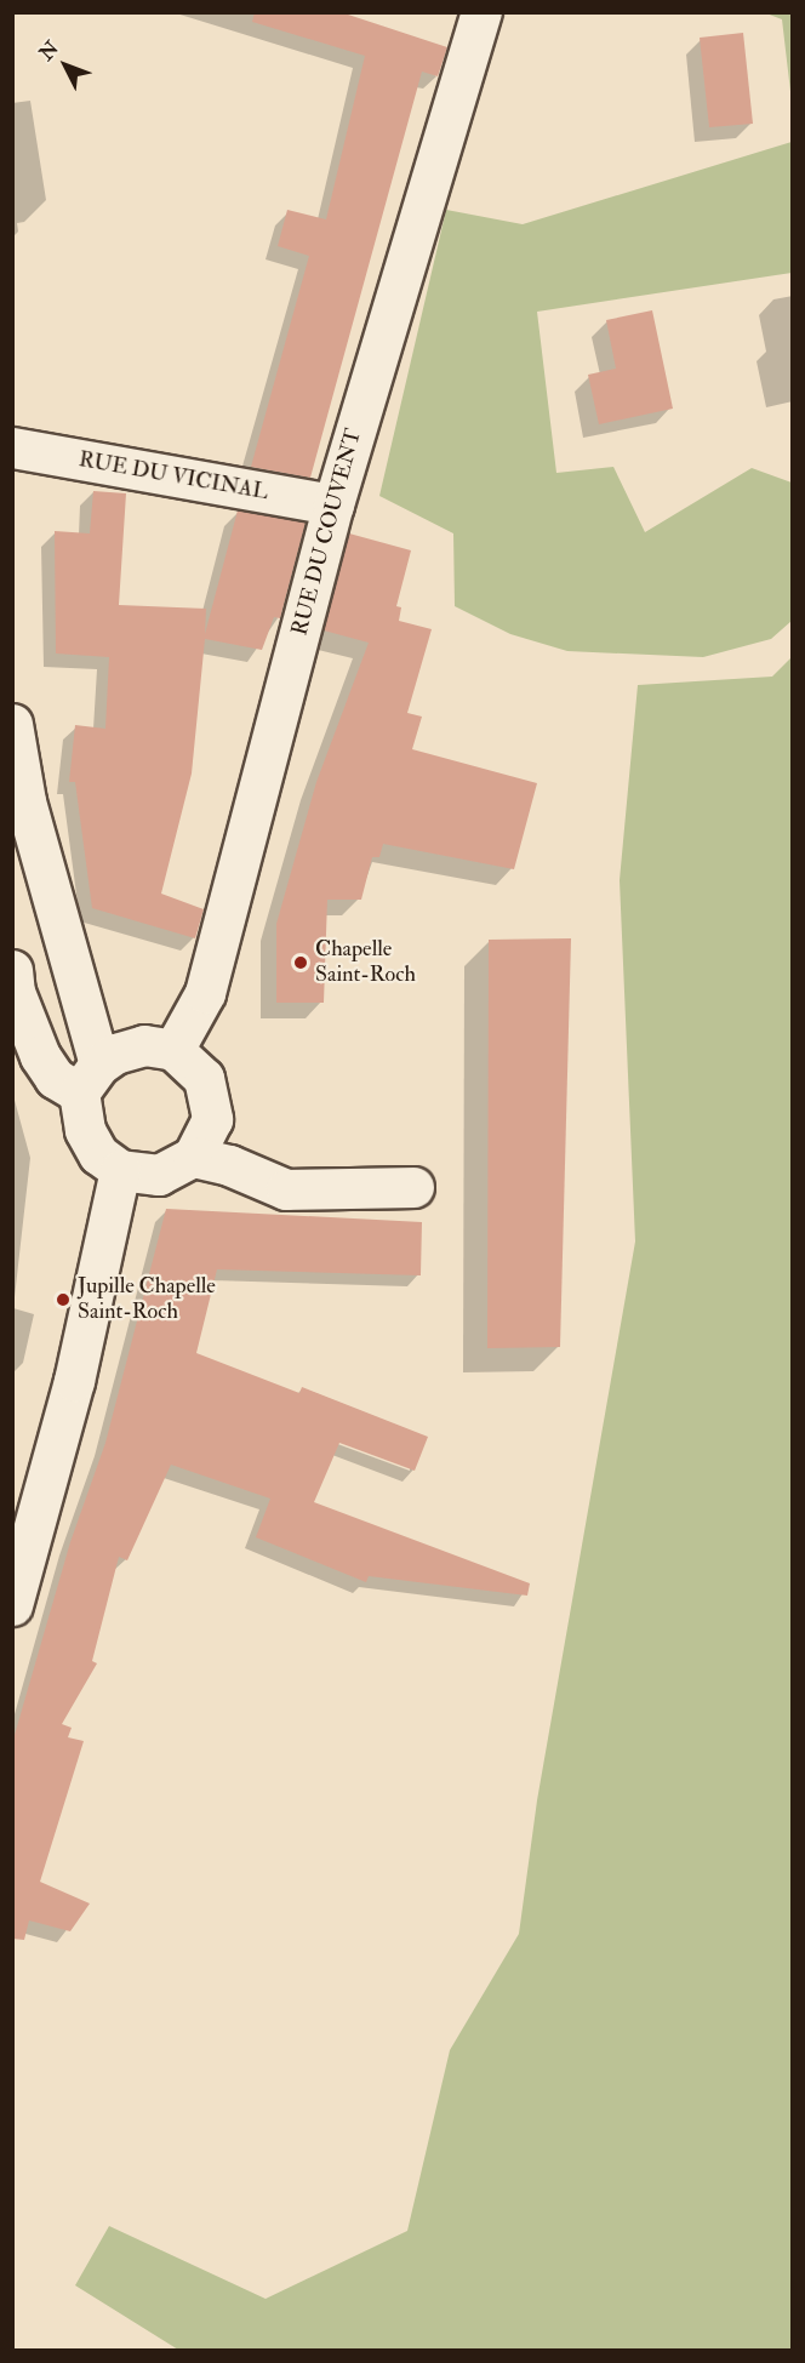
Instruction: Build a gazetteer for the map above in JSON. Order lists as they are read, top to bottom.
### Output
{
  "streets": {
    "street": ["RUE DU VICINAL", "RUE DU COUVENT"]
  },
  "crossings": [
    ["RUE DU VICINAL", "RUE DU COUVENT"]
  ],
  "places": ["Chapelle Saint-Roch", "Jupille Chapelle Saint-Roch"],
  "north": "top left"
}
